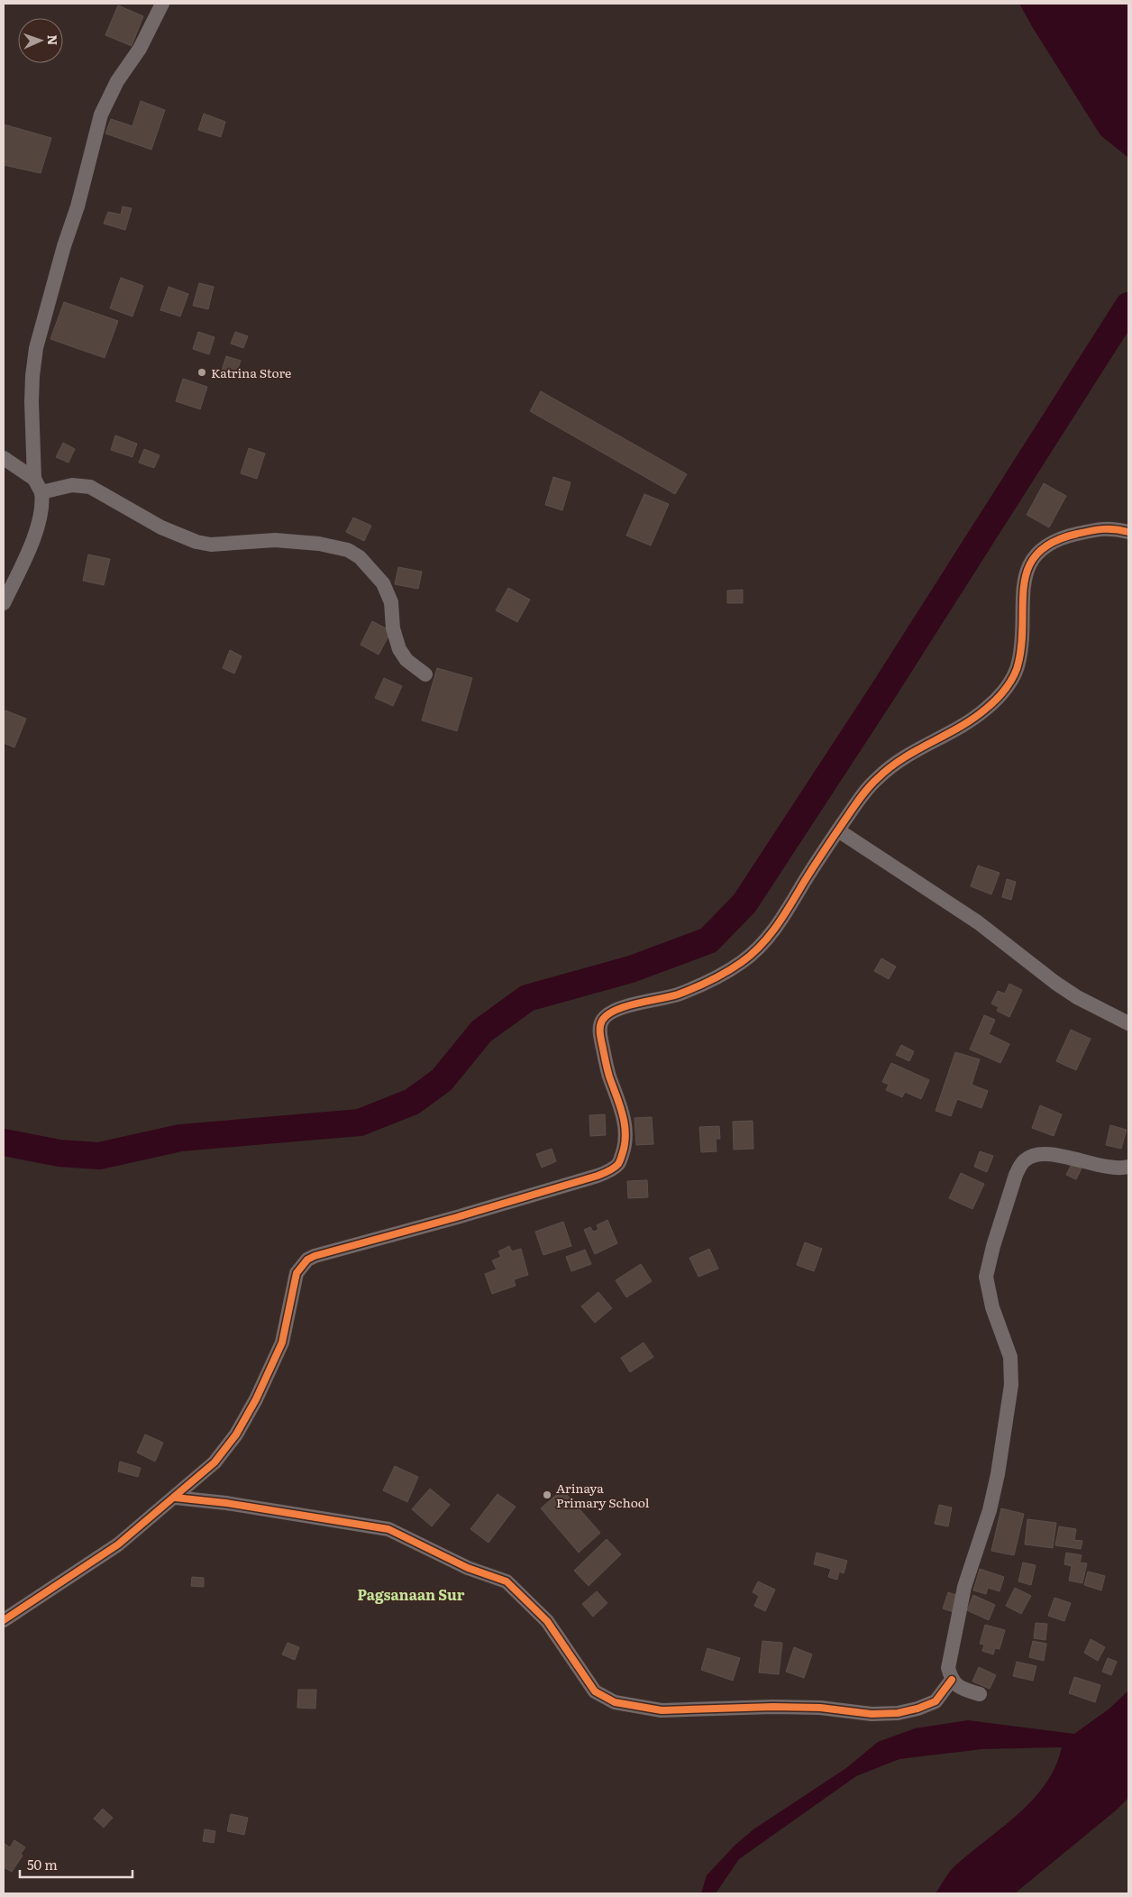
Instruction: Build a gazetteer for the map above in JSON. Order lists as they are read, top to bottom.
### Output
{
  "districts": ["Pagsanaan Sur"],
  "places": ["Katrina Store", "Arinaya Primary School"],
  "scale_bar": "50 m",
  "north": "right"
}
